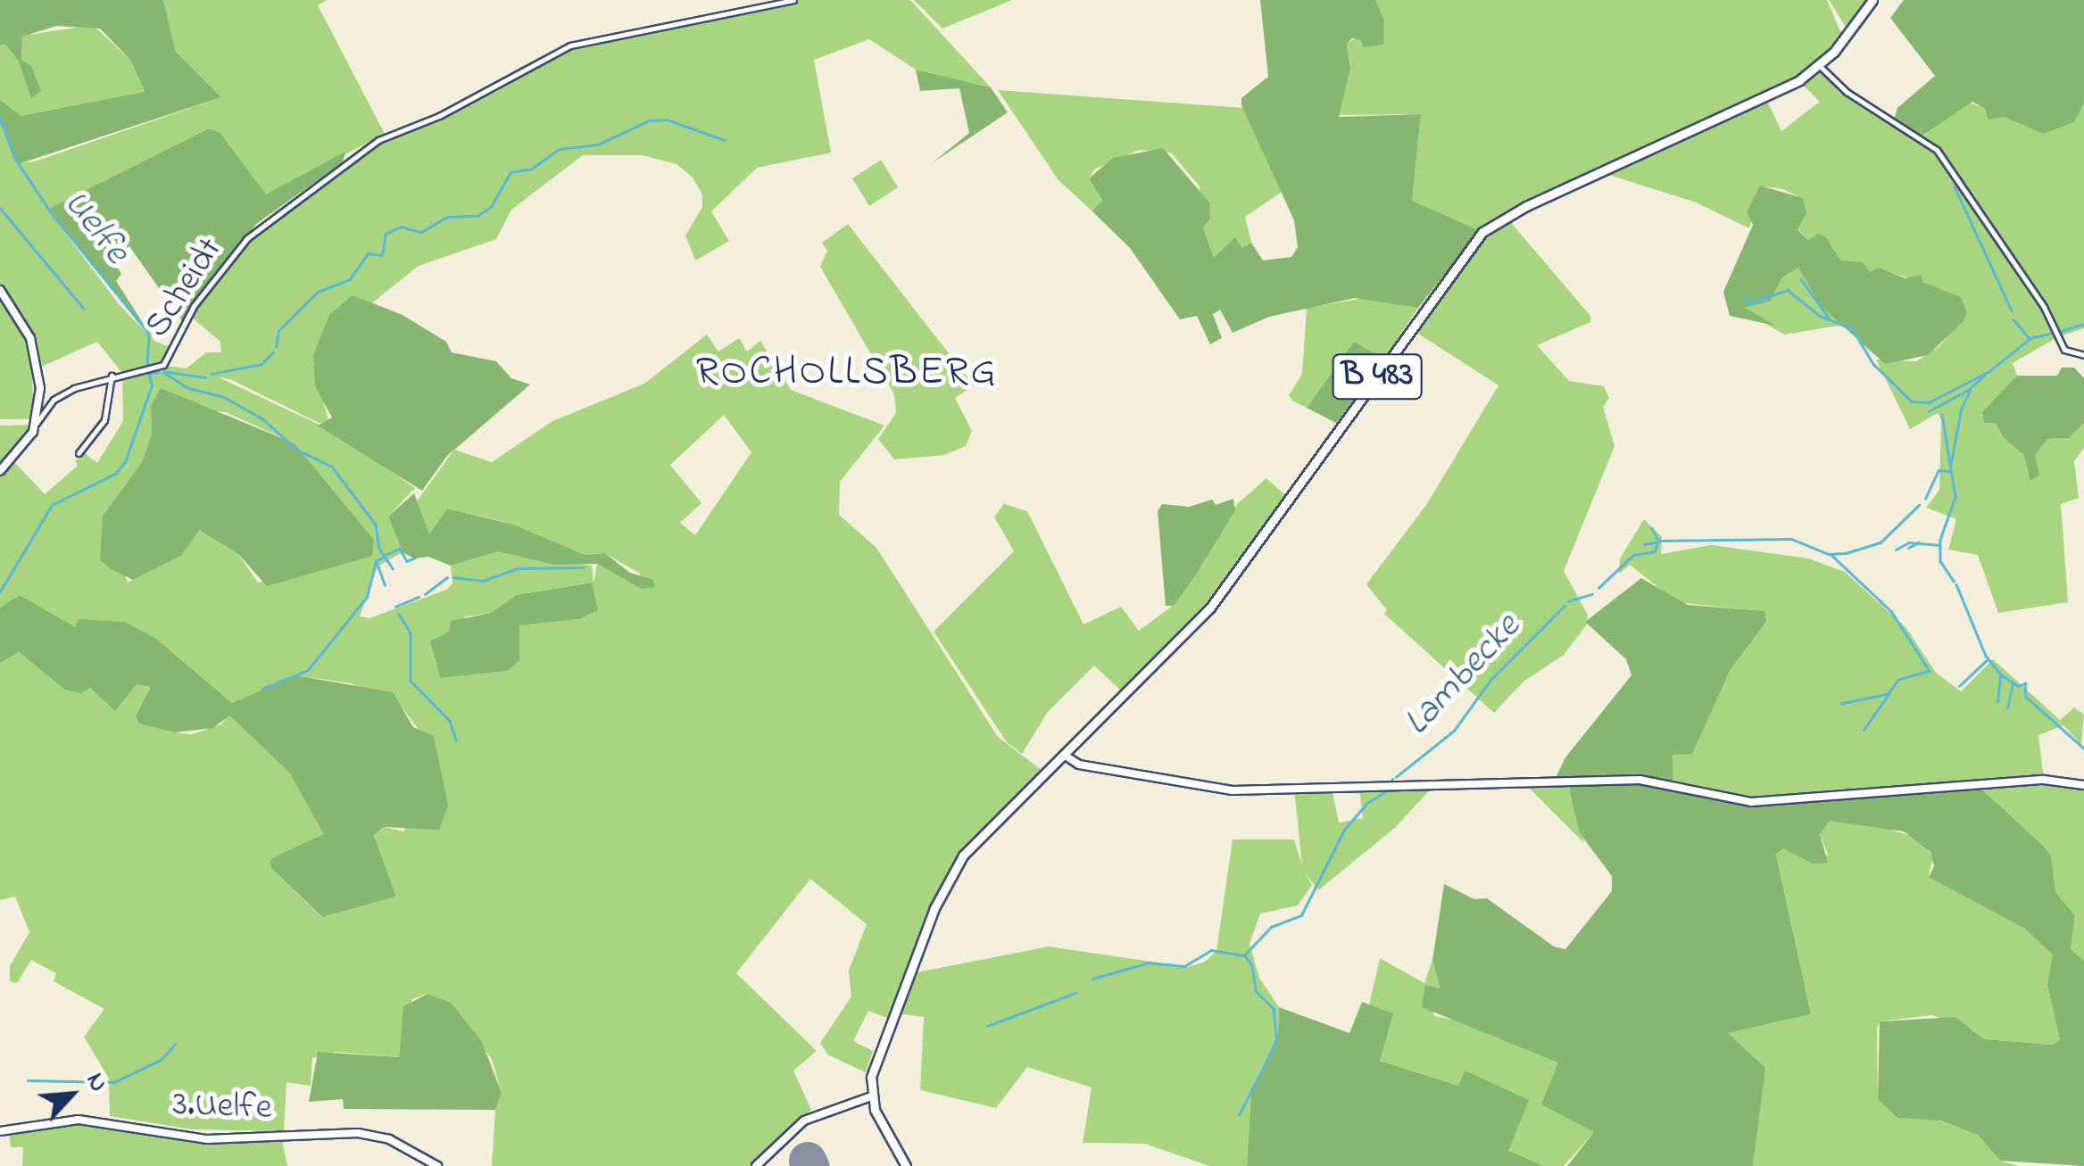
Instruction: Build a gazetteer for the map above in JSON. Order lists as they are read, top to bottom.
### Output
{
  "streets": {
    "main road": ["B 483"],
    "street": ["Scheidt", "3.Uelfe"]
  },
  "districts": ["ROCHOLLSBERG"],
  "water": ["Uelfe", "Lambecke"],
  "north": "top right"
}
